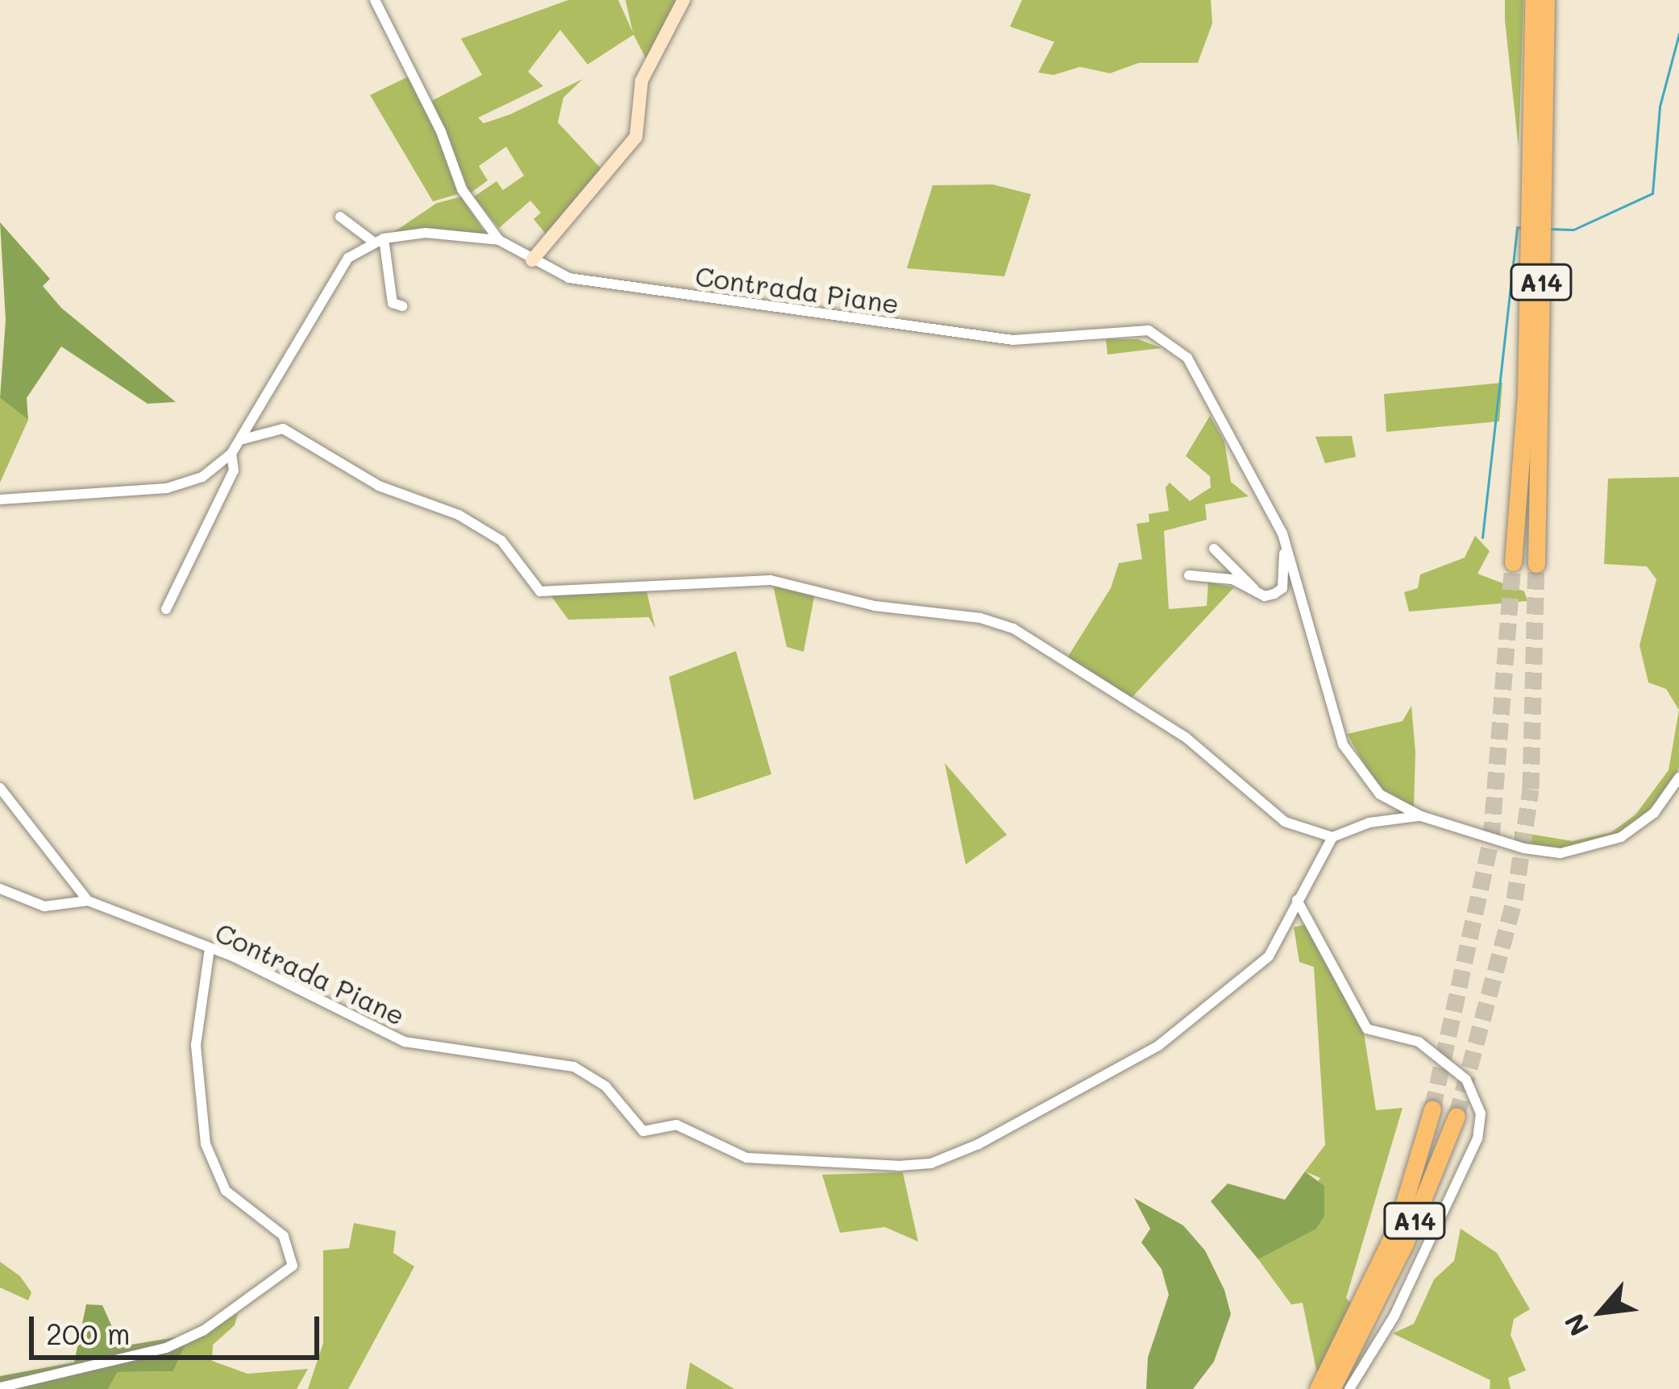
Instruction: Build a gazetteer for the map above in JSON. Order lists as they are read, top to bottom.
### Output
{
  "streets": {
    "highway": ["A14"],
    "street": ["Contrada Piane"]
  },
  "scale_bar": "200 m",
  "north": "bottom left"
}
